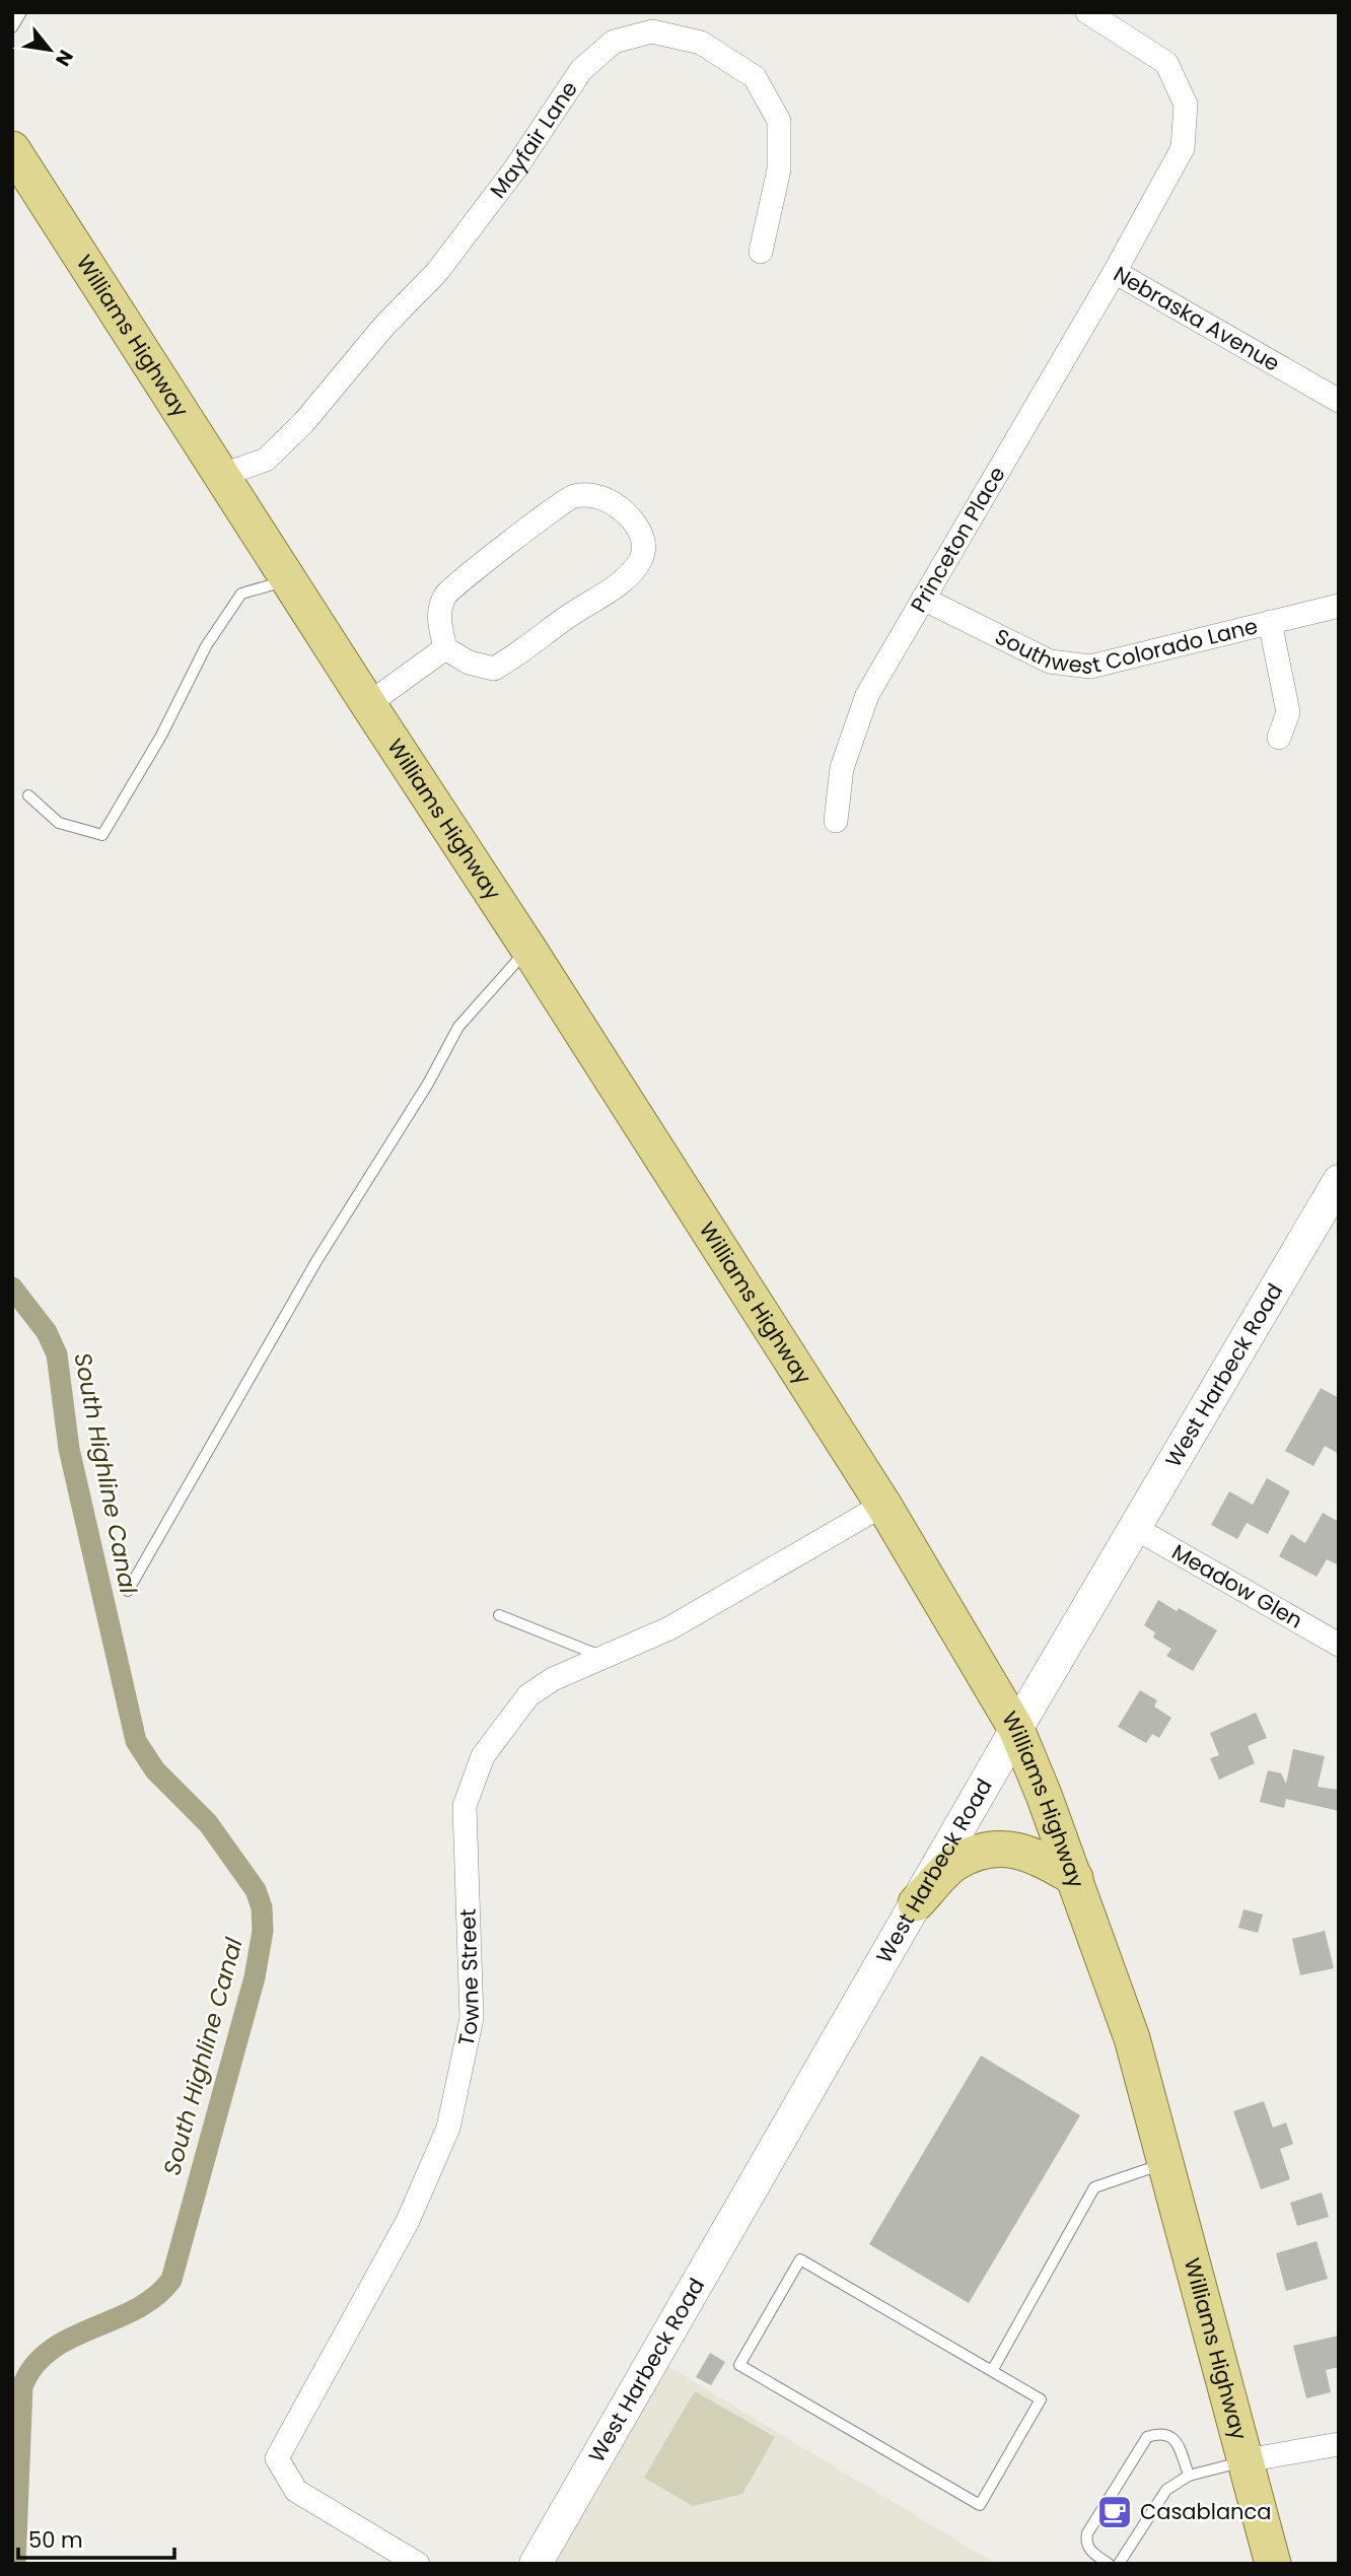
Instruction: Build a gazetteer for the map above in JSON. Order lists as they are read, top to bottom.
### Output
{
  "streets": {
    "main road": ["Williams Highway"],
    "street": [
      "Mayfair Lane",
      "Nebraska Avenue",
      "Princeton Place",
      "Southwest Colorado Lane",
      "West Harbeck Road",
      "Meadow Glen",
      "Towne Street"
    ]
  },
  "crossings": [
    ["Mayfair Lane", "Williams Highway"],
    ["Nebraska Avenue", "Princeton Place"],
    ["Williams Highway", "West Harbeck Road"],
    ["Williams Highway", "Towne Street"],
    ["Princeton Place", "Southwest Colorado Lane"],
    ["West Harbeck Road", "Meadow Glen"]
  ],
  "water": ["South Highline Canal"],
  "places": {
    "cafe": ["Casablanca"]
  },
  "scale_bar": "50 m",
  "north": "bottom right"
}
